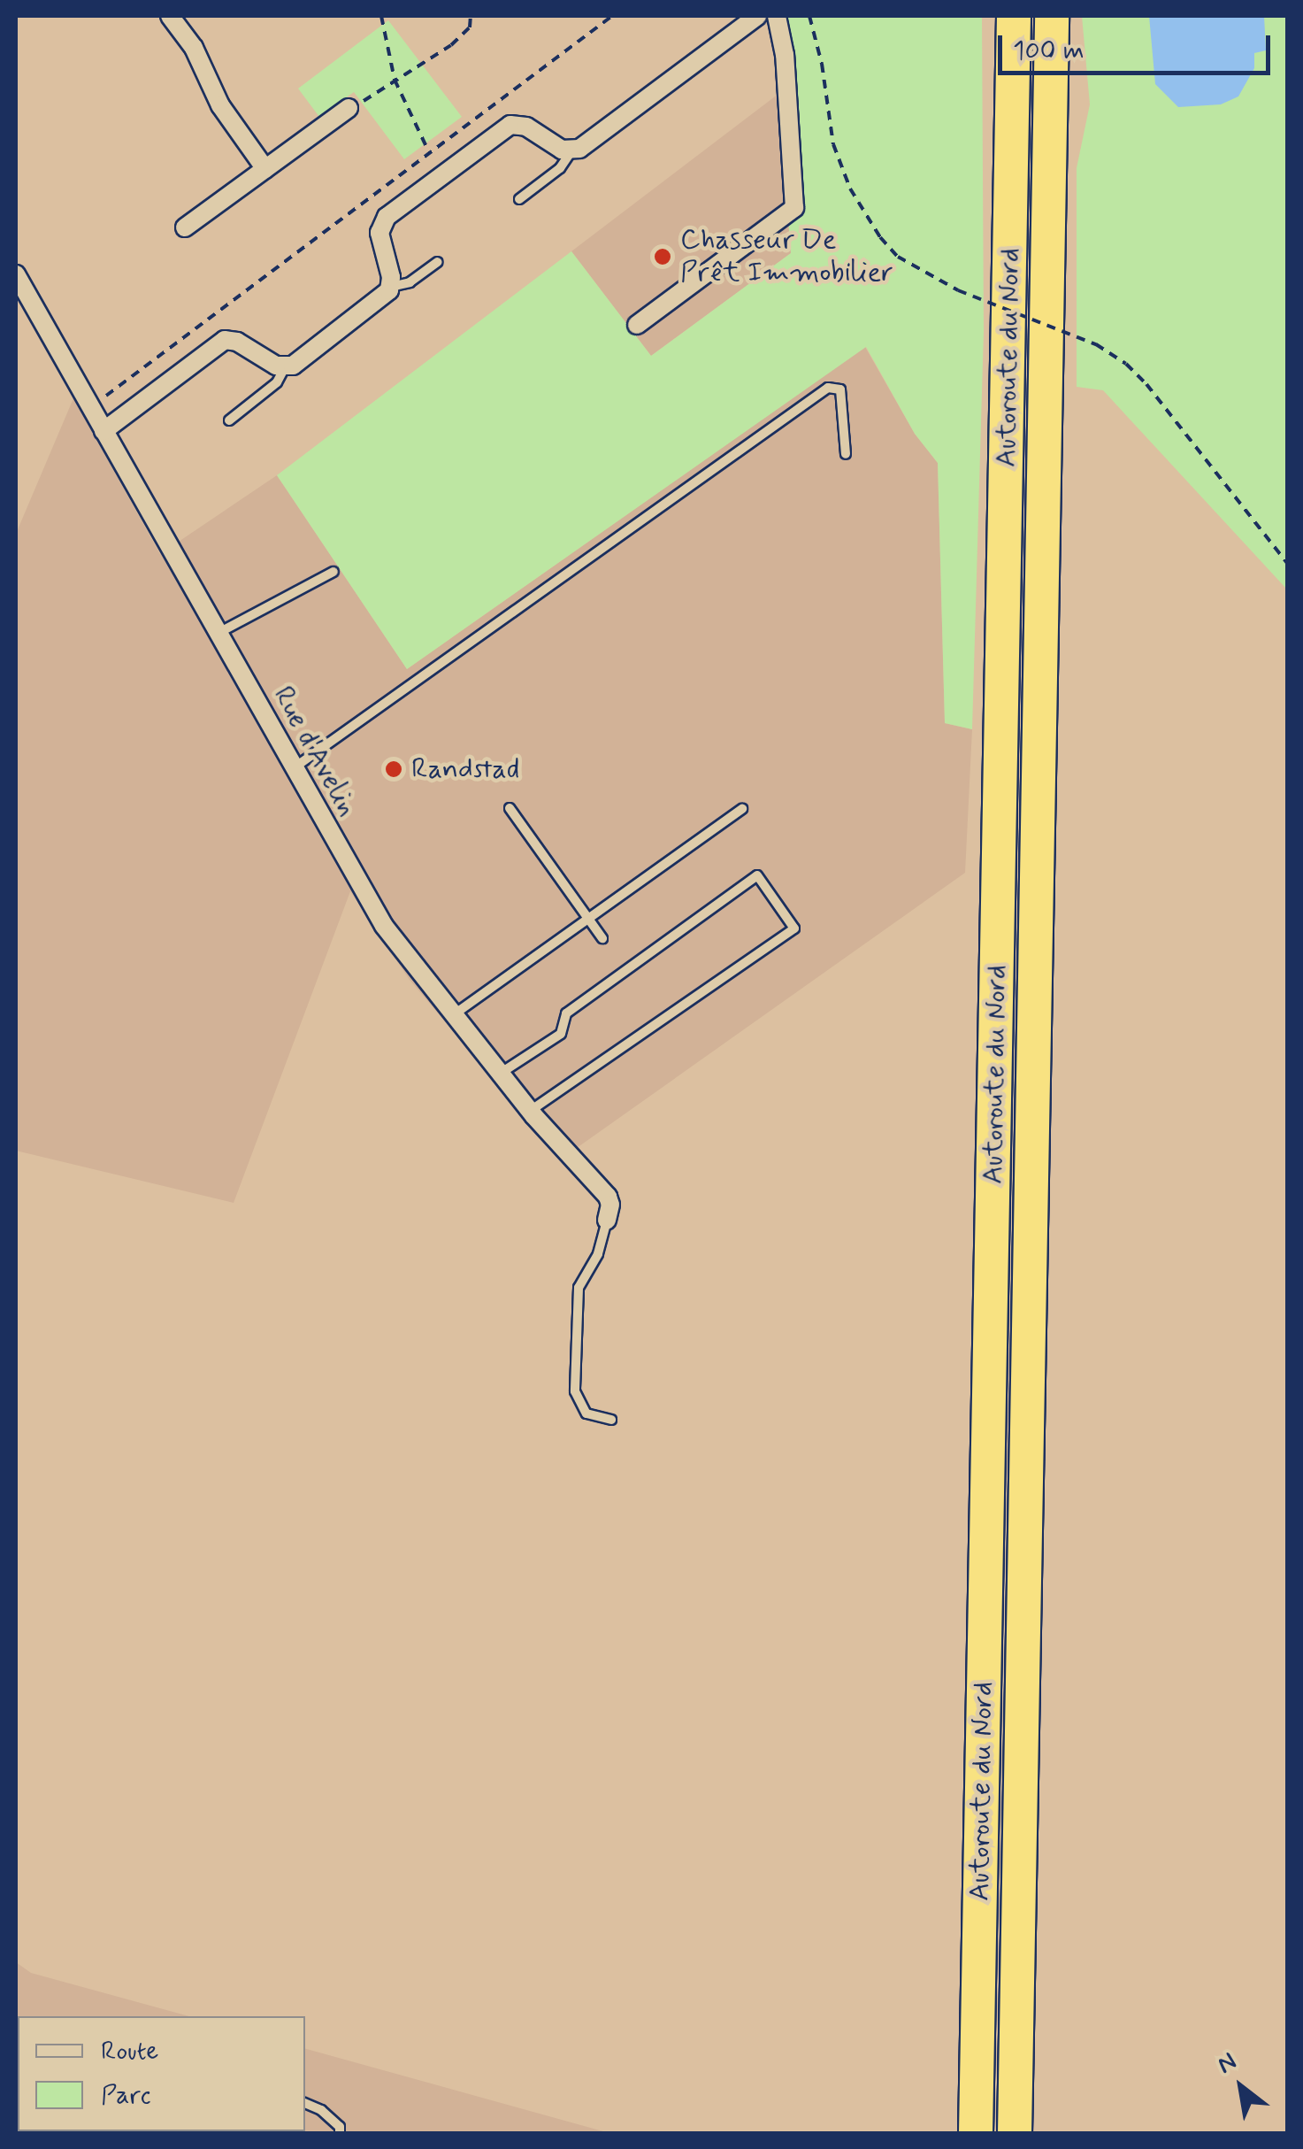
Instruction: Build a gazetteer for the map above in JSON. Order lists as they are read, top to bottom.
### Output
{
  "streets": {
    "highway": ["Autoroute du Nord"],
    "street": ["Rue d'Avelin"]
  },
  "places": ["Chasseur De Prêt Immobilier", "Randstad"],
  "legend": ["Route", "Parc"],
  "scale_bar": "100 m",
  "north": "top left"
}
